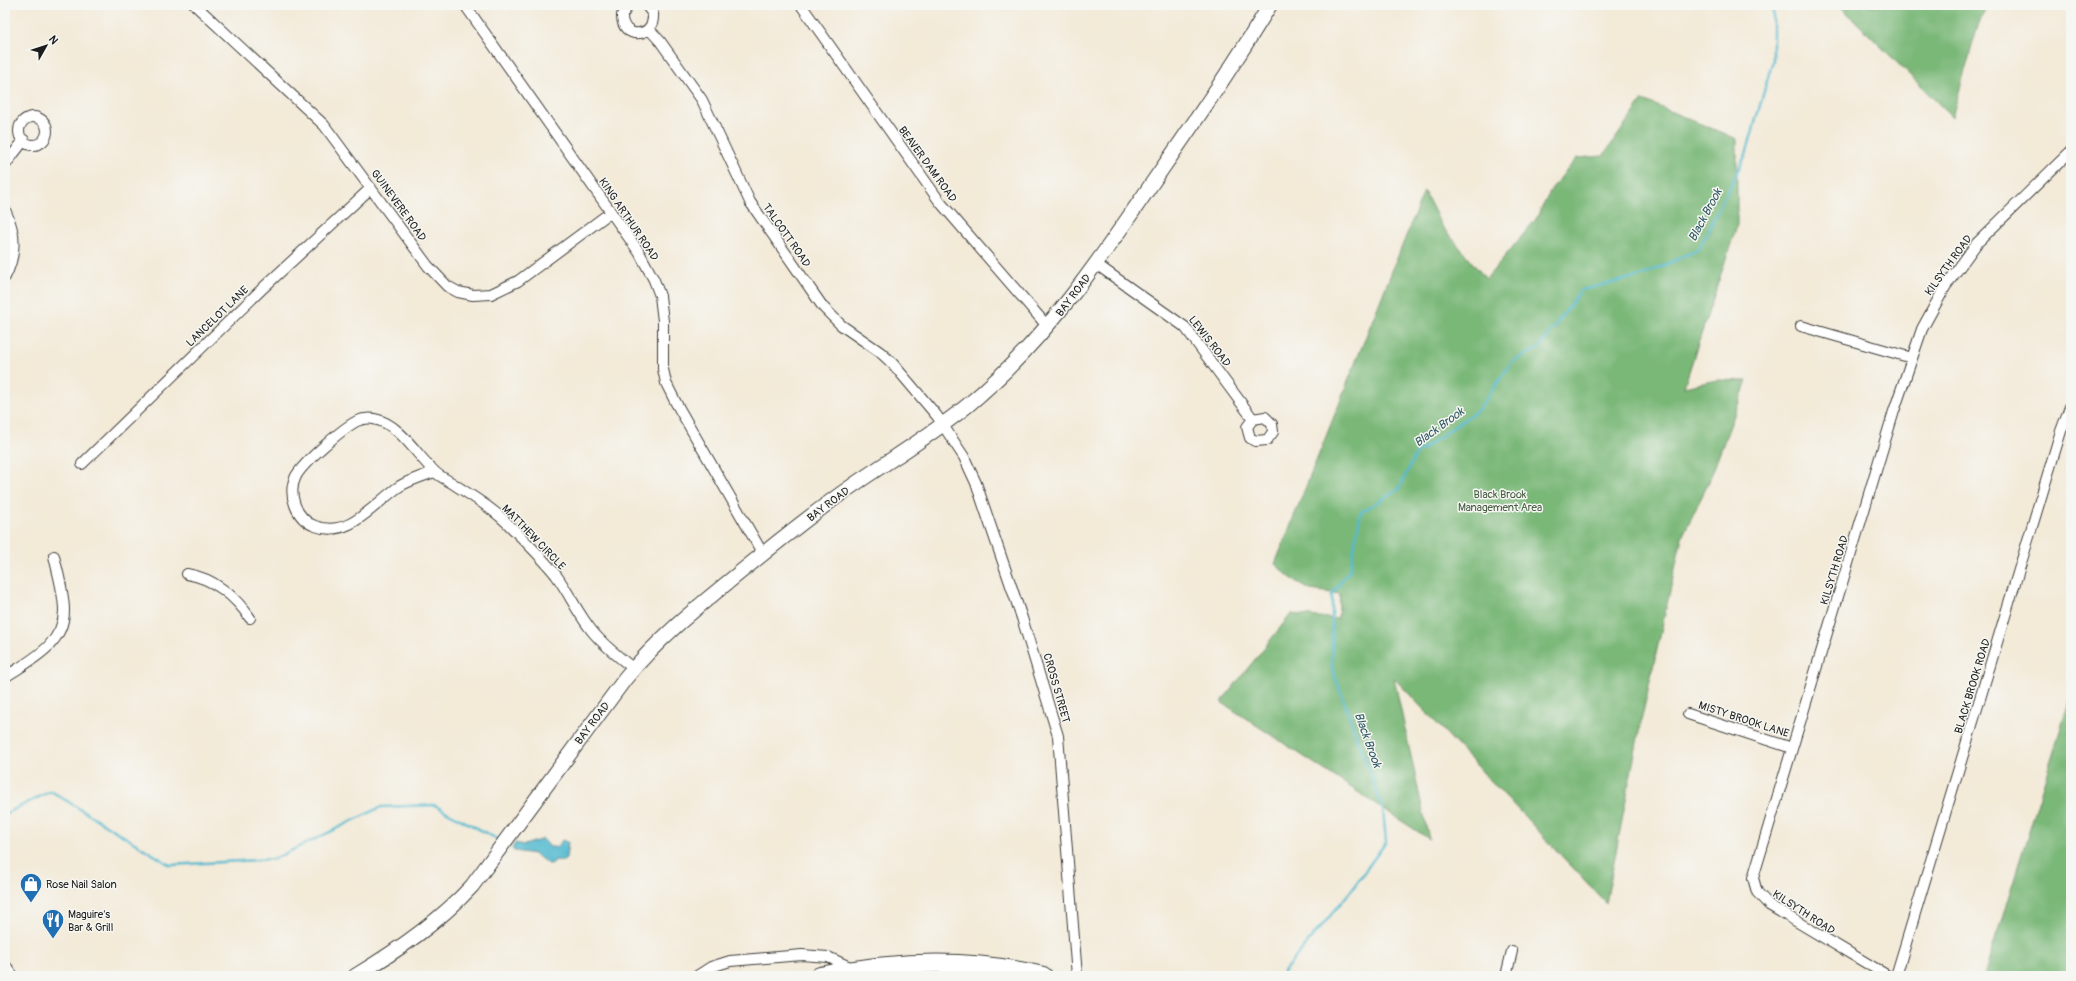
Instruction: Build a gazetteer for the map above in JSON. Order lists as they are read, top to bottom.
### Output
{
  "streets": {
    "main road": ["BAY ROAD"],
    "street": [
      "BEAVER DAM ROAD",
      "GUINEVERE ROAD",
      "KING ARTHUR ROAD",
      "TALCOTT ROAD",
      "KILSYTH ROAD",
      "LANCELOT LANE",
      "LEWIS ROAD",
      "MATTHEW CIRCLE",
      "BLACK BROOK ROAD",
      "CROSS STREET",
      "MISTY BROOK LANE"
    ]
  },
  "crossings": [
    ["BEAVER DAM ROAD", "BAY ROAD"],
    ["GUINEVERE ROAD", "KING ARTHUR ROAD"],
    ["GUINEVERE ROAD", "LANCELOT LANE"],
    ["KING ARTHUR ROAD", "BAY ROAD"],
    ["TALCOTT ROAD", "BAY ROAD"],
    ["TALCOTT ROAD", "CROSS STREET"],
    ["KILSYTH ROAD", "MISTY BROOK LANE"],
    ["BAY ROAD", "LEWIS ROAD"],
    ["BAY ROAD", "MATTHEW CIRCLE"],
    ["BAY ROAD", "CROSS STREET"]
  ],
  "water": ["Black Brook"],
  "parks": ["Black Brook Management Area"],
  "places": {
    "shop": ["Rose Nail Salon"],
    "restaurant": ["Maguire's Bar & Grill"]
  },
  "north": "top right"
}
